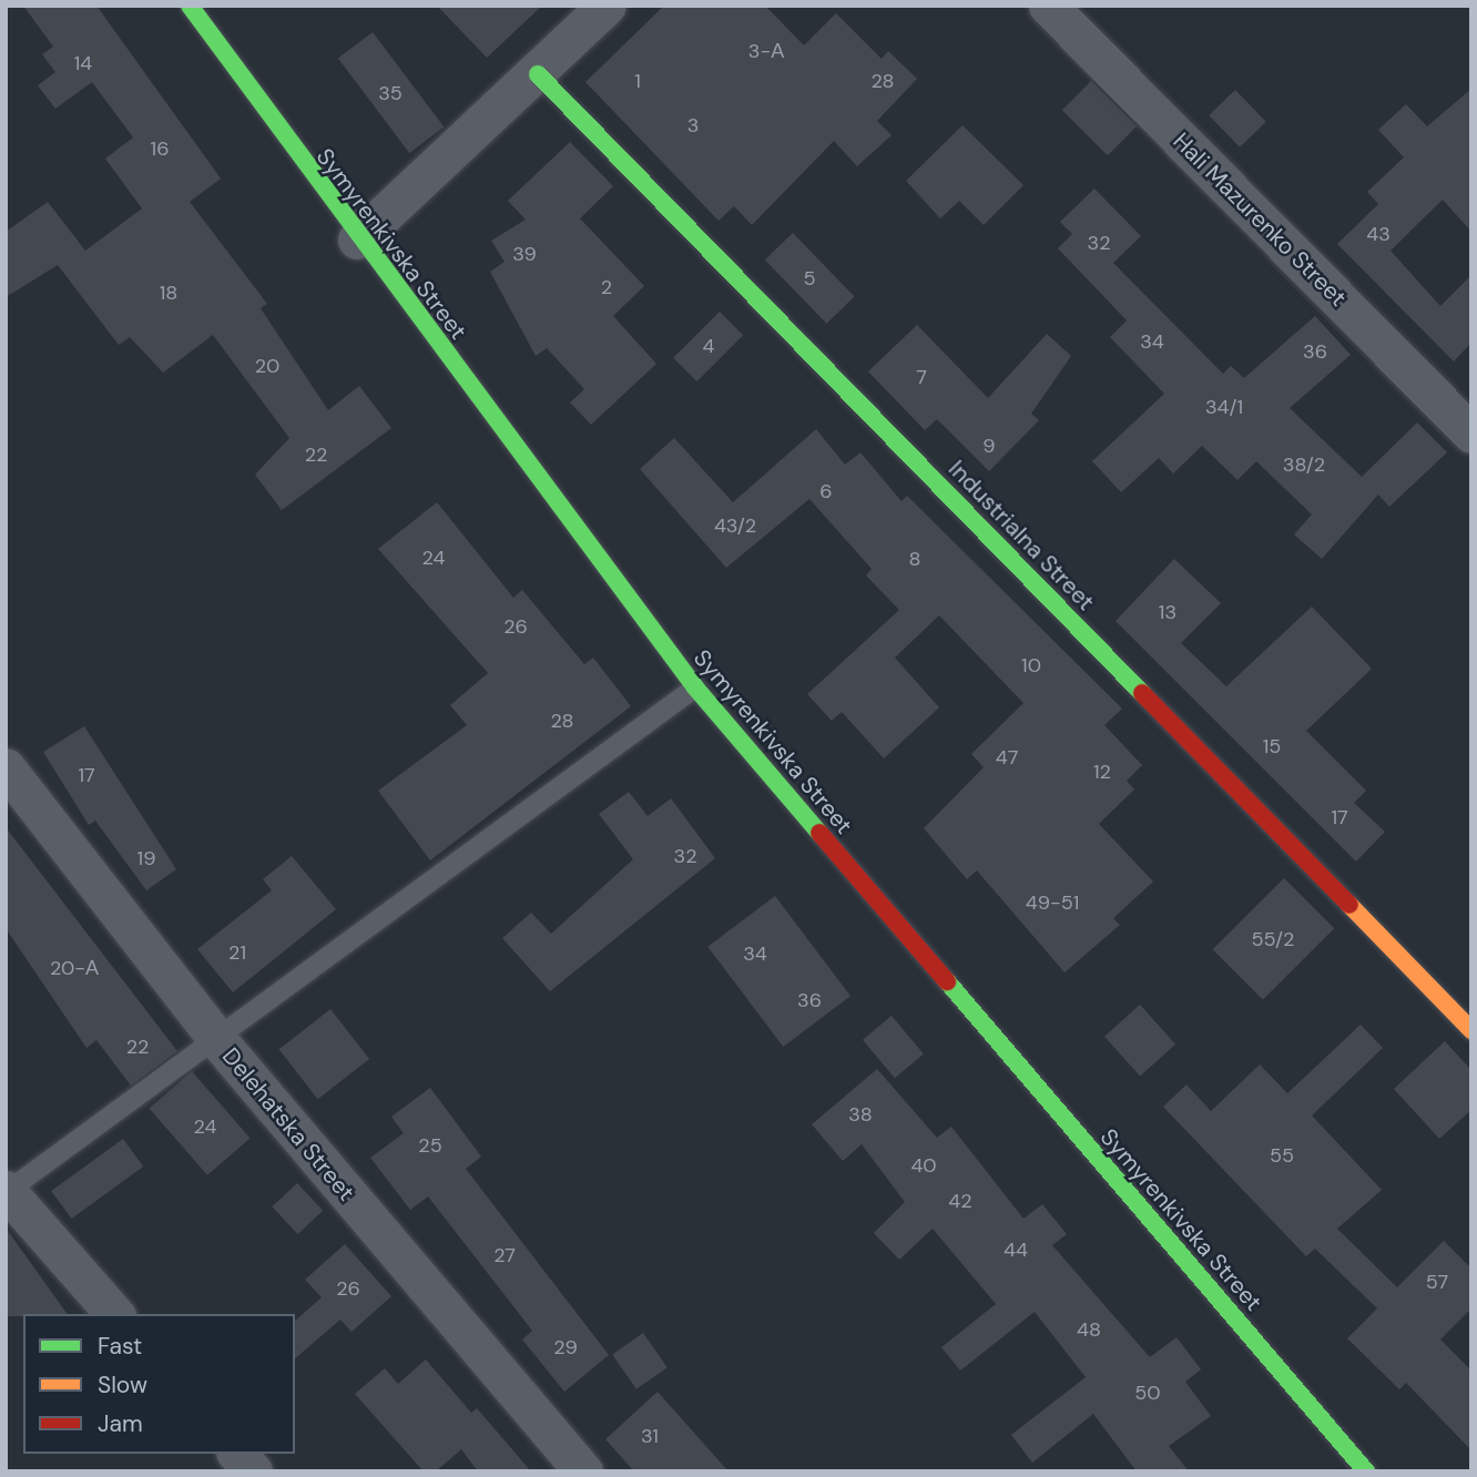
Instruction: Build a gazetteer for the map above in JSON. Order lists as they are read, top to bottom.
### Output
{
  "streets": {
    "main road": ["Symyrenkivska Street", "Industrialna Street"],
    "street": ["Hali Mazurenko Street", "Delehatska Street"]
  },
  "house_numbers": [
    "3-А",
    "14",
    "1",
    "28",
    "35",
    "3",
    "16",
    "43",
    "32",
    "39",
    "5",
    "2",
    "18",
    "34",
    "4",
    "36",
    "20",
    "7",
    "34/1",
    "9",
    "22",
    "38/2",
    "6",
    "43/2",
    "24",
    "8",
    "13",
    "26",
    "10",
    "28",
    "15",
    "47",
    "12",
    "17",
    "17",
    "32",
    "19",
    "49-51",
    "55/2",
    "21",
    "34",
    "20-А",
    "36",
    "22",
    "38",
    "24",
    "25",
    "55",
    "40",
    "42",
    "44",
    "27",
    "57",
    "26",
    "48",
    "29",
    "50",
    "31"
  ],
  "legend": ["Fast", "Slow", "Jam"]
}
